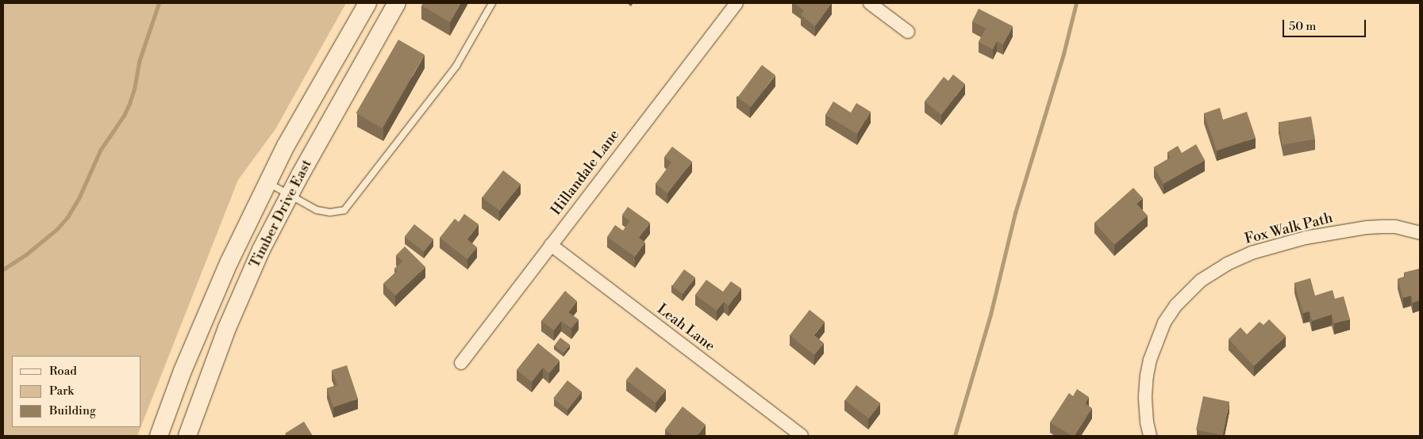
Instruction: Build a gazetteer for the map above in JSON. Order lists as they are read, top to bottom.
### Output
{
  "streets": {
    "main road": ["Timber Drive East"],
    "street": ["Hillandale Lane", "Fox Walk Path", "Leah Lane"]
  },
  "crossings": [
    ["Hillandale Lane", "Leah Lane"]
  ],
  "legend": ["Road", "Park", "Building"],
  "scale_bar": "50 m"
}
